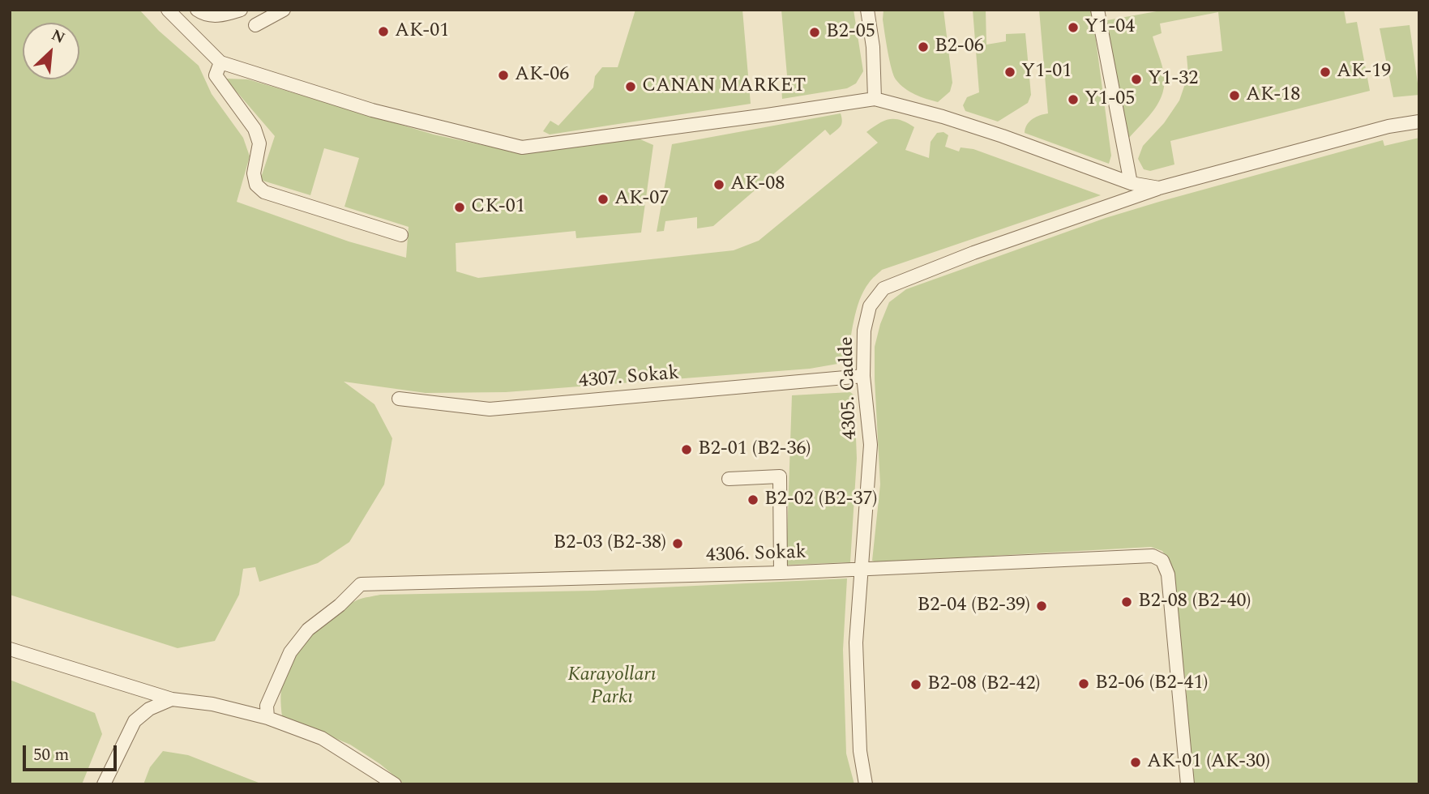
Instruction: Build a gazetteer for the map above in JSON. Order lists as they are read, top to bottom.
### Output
{
  "streets": {
    "street": ["4307. Sokak", "4305. Cadde", "4306. Sokak"]
  },
  "crossings": [
    ["4307. Sokak", "4305. Cadde"],
    ["4305. Cadde", "4306. Sokak"]
  ],
  "parks": ["Karayolları Parkı"],
  "places": [
    "Y1-04",
    "AK-01",
    "B2-05",
    "B2-06",
    "Y1-01",
    "AK-19",
    "AK-06",
    "Y1-32",
    "CANAN MARKET",
    "AK-18",
    "Y1-05",
    "AK-08",
    "AK-07",
    "CK-01",
    "B2-01 (B2-36)",
    "B2-02 (B2-37)",
    "B2-03 (B2-38)",
    "B2-08 (B2-40)",
    "B2-04 (B2-39)",
    "B2-06 (B2-41)",
    "B2-08 (B2-42)",
    "AK-01 (AK-30)"
  ],
  "scale_bar": "50 m",
  "north": "top right"
}
